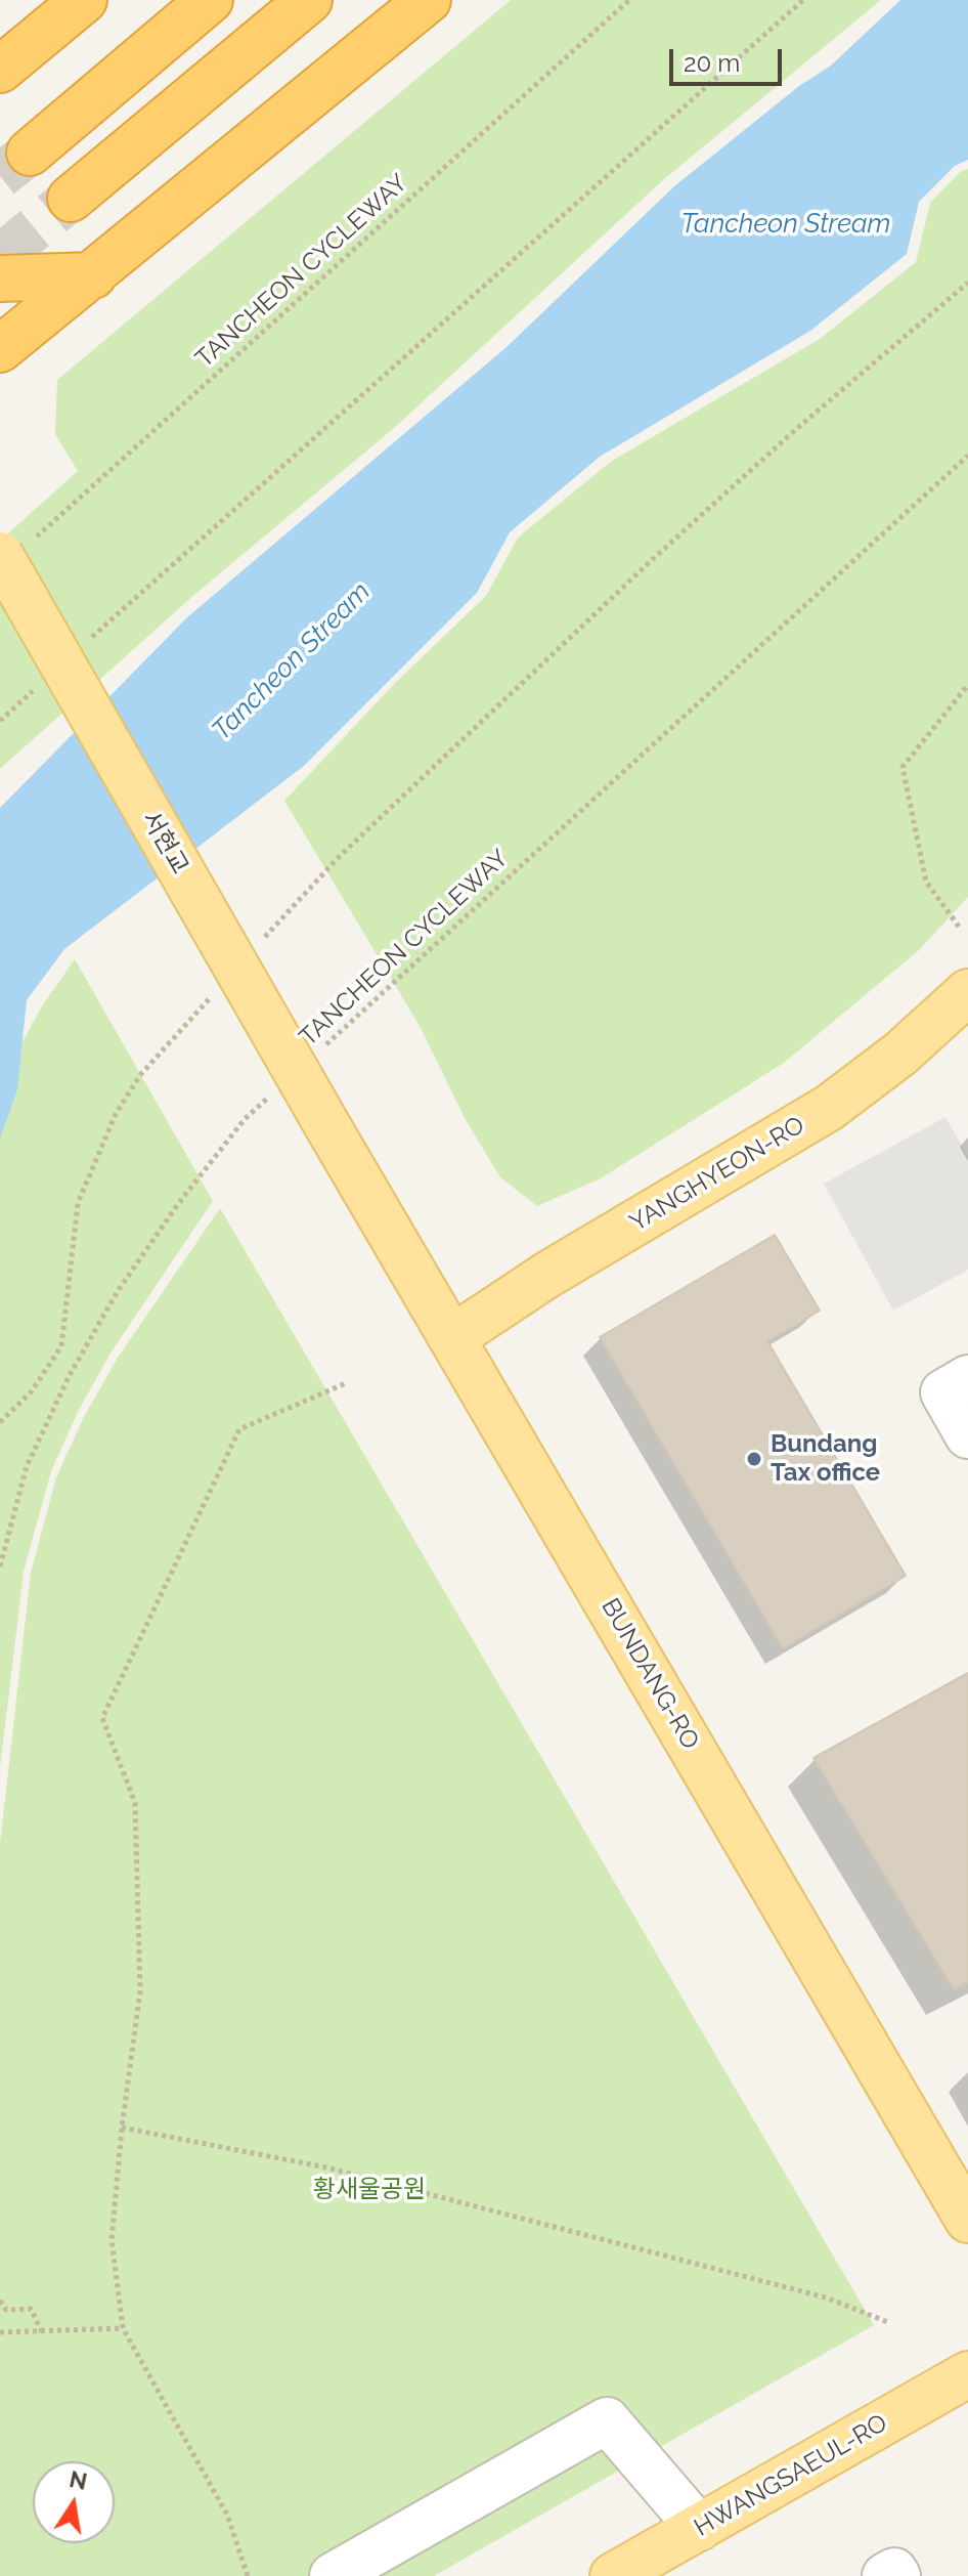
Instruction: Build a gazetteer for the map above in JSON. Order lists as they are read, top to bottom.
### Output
{
  "streets": {
    "main road": [
      "서현교",
      "YANGHYEON-RO",
      "BUNDANG-RO",
      "HWANGSAEUL-RO"
    ],
    "path": ["TANCHEON CYCLEWAY"]
  },
  "crossings": [
    ["TANCHEON CYCLEWAY", "서현교"],
    ["서현교", "BUNDANG-RO"],
    ["YANGHYEON-RO", "BUNDANG-RO"]
  ],
  "water": ["Tancheon Stream"],
  "parks": ["황새울공원"],
  "places": ["Bundang Tax office"],
  "scale_bar": "20 m",
  "north": "top"
}
